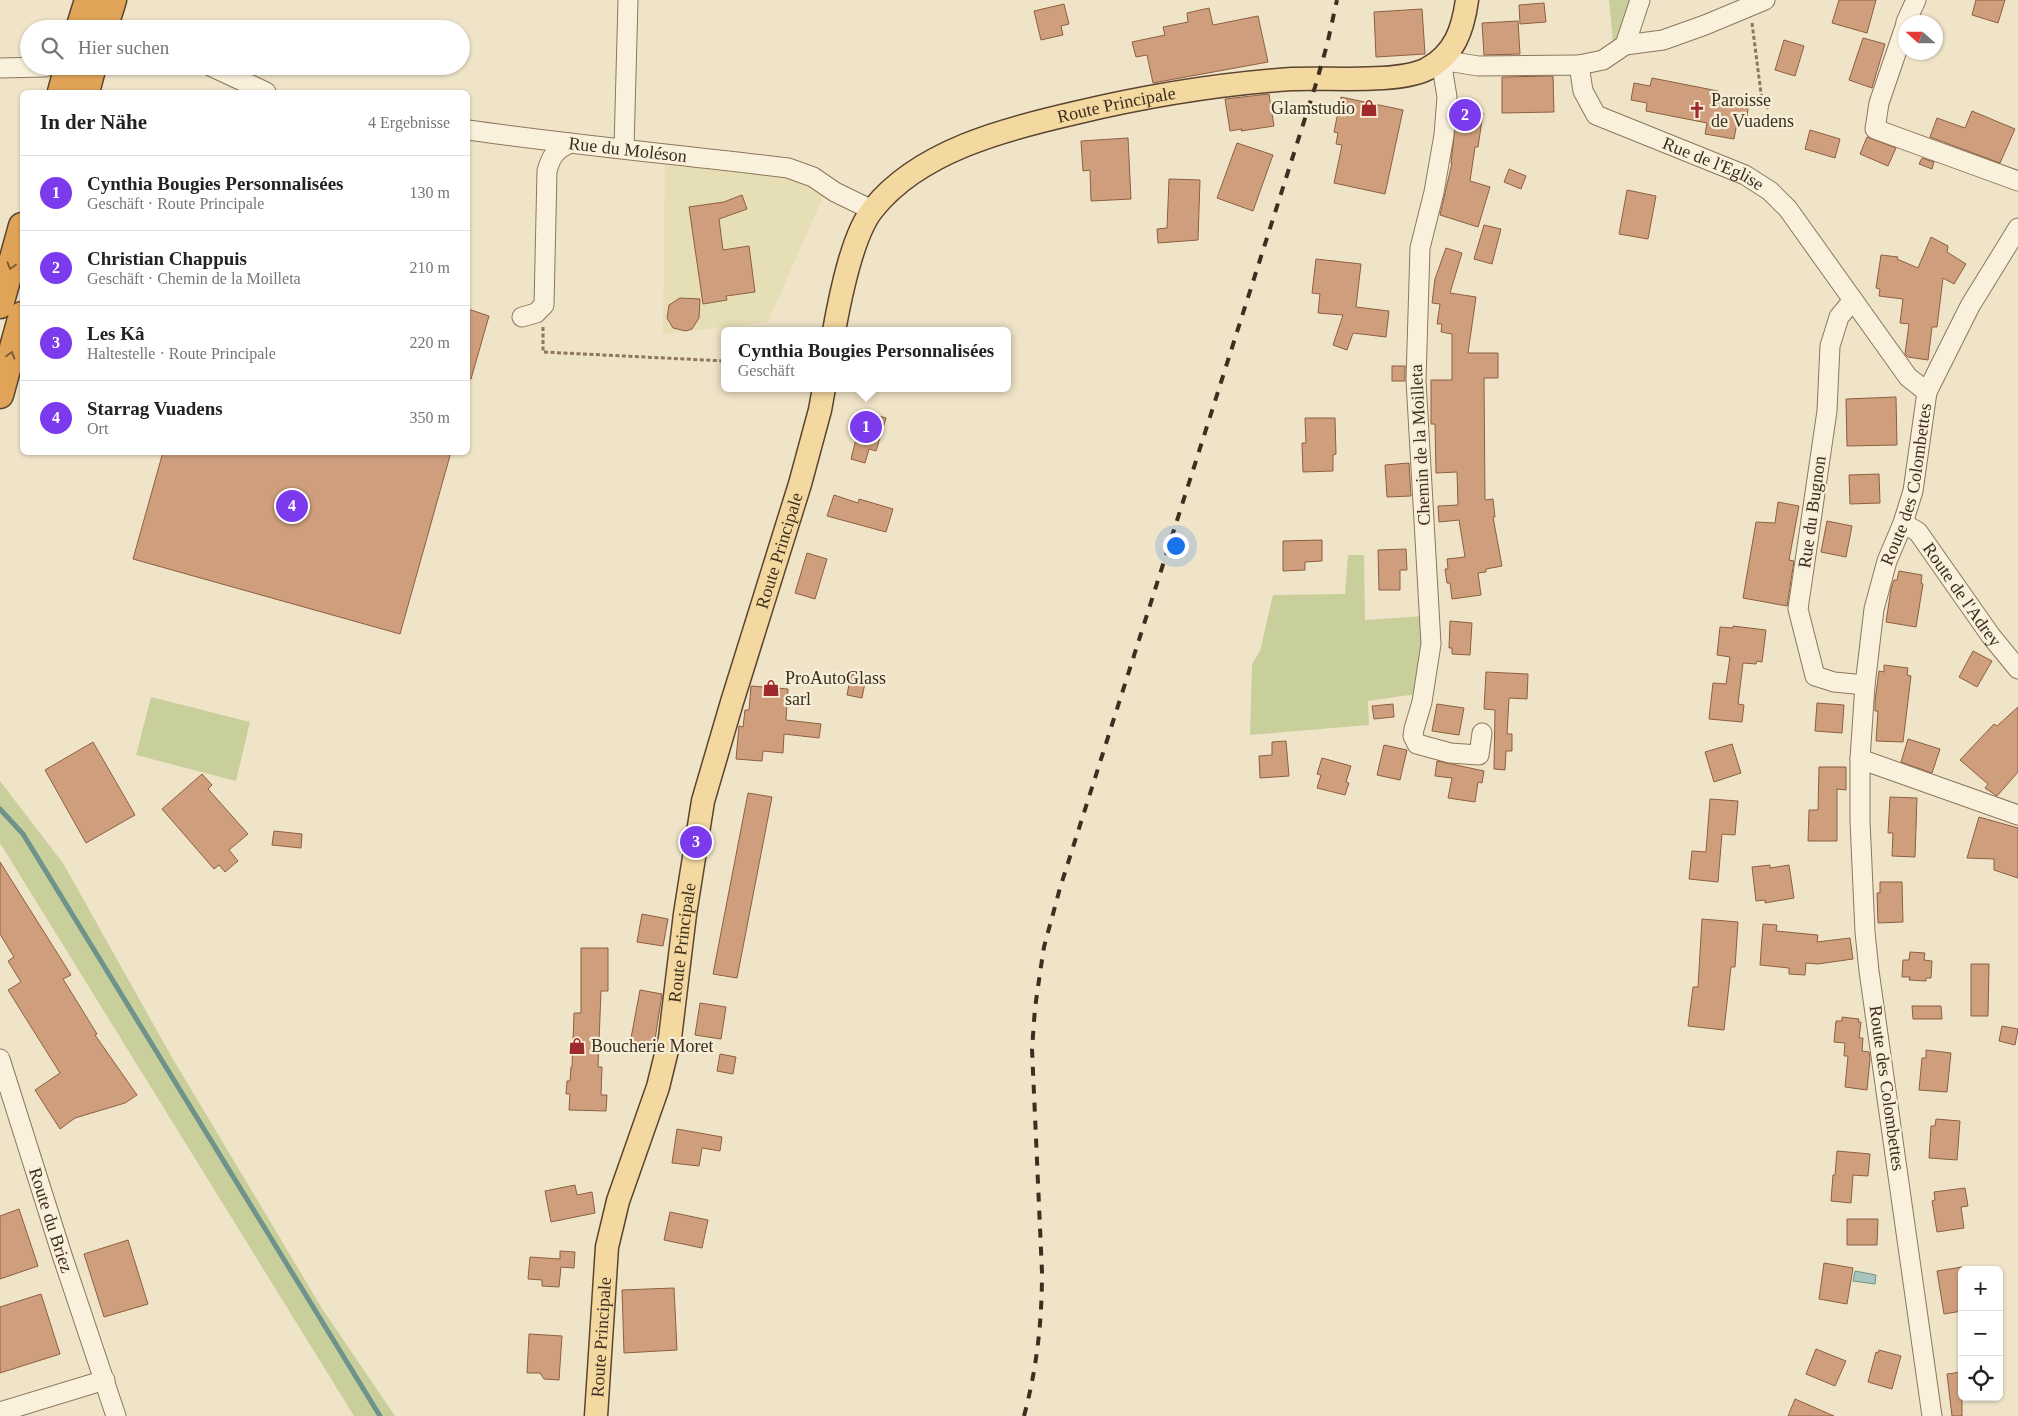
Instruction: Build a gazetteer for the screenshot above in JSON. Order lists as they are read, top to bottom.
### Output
{
  "streets": {
    "main road": ["Route Principale"],
    "street": [
      "Rue du Moléson",
      "Rue de l'Eglise",
      "Chemin de la Moilleta",
      "Route des Colombettes",
      "Rue du Bugnon",
      "Route de l'Adrey",
      "Route du Briez"
    ]
  },
  "crossings": [
    ["Route Principale", "Rue du Moléson"],
    ["Route Principale", "Chemin de la Moilleta"],
    ["Rue de l'Eglise", "Route des Colombettes"],
    ["Rue de l'Eglise", "Rue du Bugnon"],
    ["Route des Colombettes", "Rue du Bugnon"],
    ["Route des Colombettes", "Route de l'Adrey"]
  ],
  "places": {
    "shop": ["Glamstudio", "ProAutoGlass sarl", "Boucherie Moret"],
    "church": ["Paroisse de Vuadens"]
  },
  "north": "left",
  "page": {
    "search": "Hier suchen",
    "heading": ["In der Nähe", "4 Ergebnisse"],
    "pins": [
      "2",
      "1",
      "4",
      "3"
    ],
    "list": [
      {
        "mark": "1",
        "name": "Cynthia Bougies Personnalisées",
        "note": "Geschäft · Route Principale",
        "value": "130 m"
      },
      {
        "mark": "2",
        "name": "Christian Chappuis",
        "note": "Geschäft · Chemin de la Moilleta",
        "value": "210 m"
      },
      {
        "mark": "3",
        "name": "Les Kâ",
        "note": "Haltestelle · Route Principale",
        "value": "220 m"
      },
      {
        "mark": "4",
        "name": "Starrag Vuadens",
        "note": "Ort",
        "value": "350 m"
      }
    ],
    "popup": ["Cynthia Bougies Personnalisées", "Geschäft"],
    "map_buttons": ["+", "−"]
  }
}
